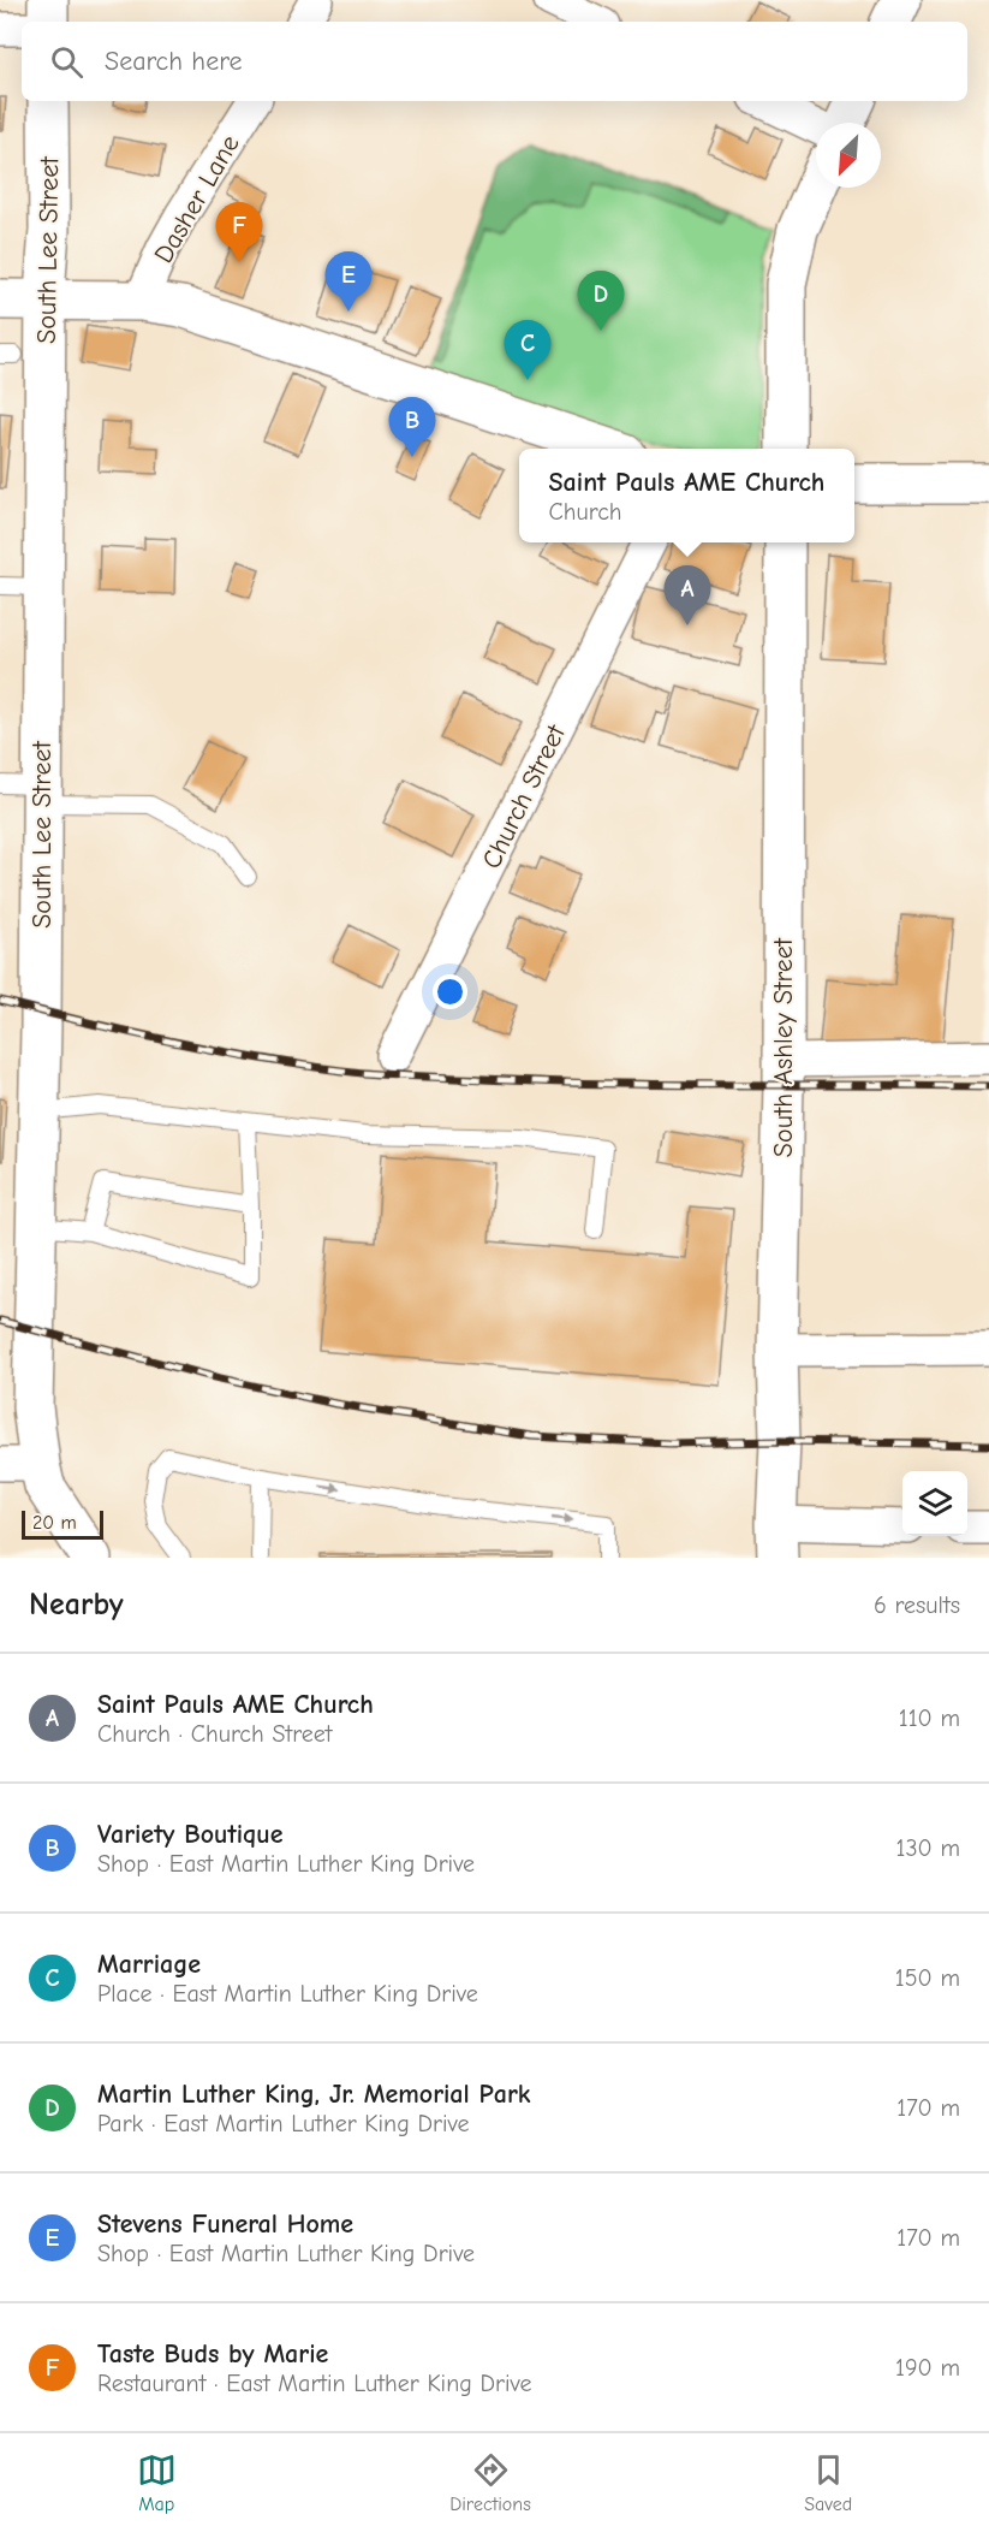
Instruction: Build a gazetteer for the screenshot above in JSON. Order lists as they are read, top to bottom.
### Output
{
  "streets": {
    "street": [
      "Dasher Lane",
      "South Lee Street",
      "Church Street",
      "South Ashley Street"
    ]
  },
  "scale_bar": "20 m",
  "north": "bottom left",
  "page": {
    "search": "Search here",
    "pins": [
      "F",
      "E",
      "D",
      "C",
      "B",
      "A"
    ],
    "popup": ["Saint Pauls AME Church", "Church"],
    "scale": "20 m",
    "heading": ["Nearby", "6 results"],
    "list": [
      {
        "mark": "A",
        "name": "Saint Pauls AME Church",
        "note": "Church · Church Street",
        "value": "110 m"
      },
      {
        "mark": "B",
        "name": "Variety Boutique",
        "note": "Shop · East Martin Luther King Drive",
        "value": "130 m"
      },
      {
        "mark": "C",
        "name": "Marriage",
        "note": "Place · East Martin Luther King Drive",
        "value": "150 m"
      },
      {
        "mark": "D",
        "name": "Martin Luther King, Jr. Memorial Park",
        "note": "Park · East Martin Luther King Drive",
        "value": "170 m"
      },
      {
        "mark": "E",
        "name": "Stevens Funeral Home",
        "note": "Shop · East Martin Luther King Drive",
        "value": "170 m"
      },
      {
        "mark": "F",
        "name": "Taste Buds by Marie",
        "note": "Restaurant · East Martin Luther King Drive",
        "value": "190 m"
      }
    ],
    "nav": ["Map", "Directions", "Saved"]
  }
}
